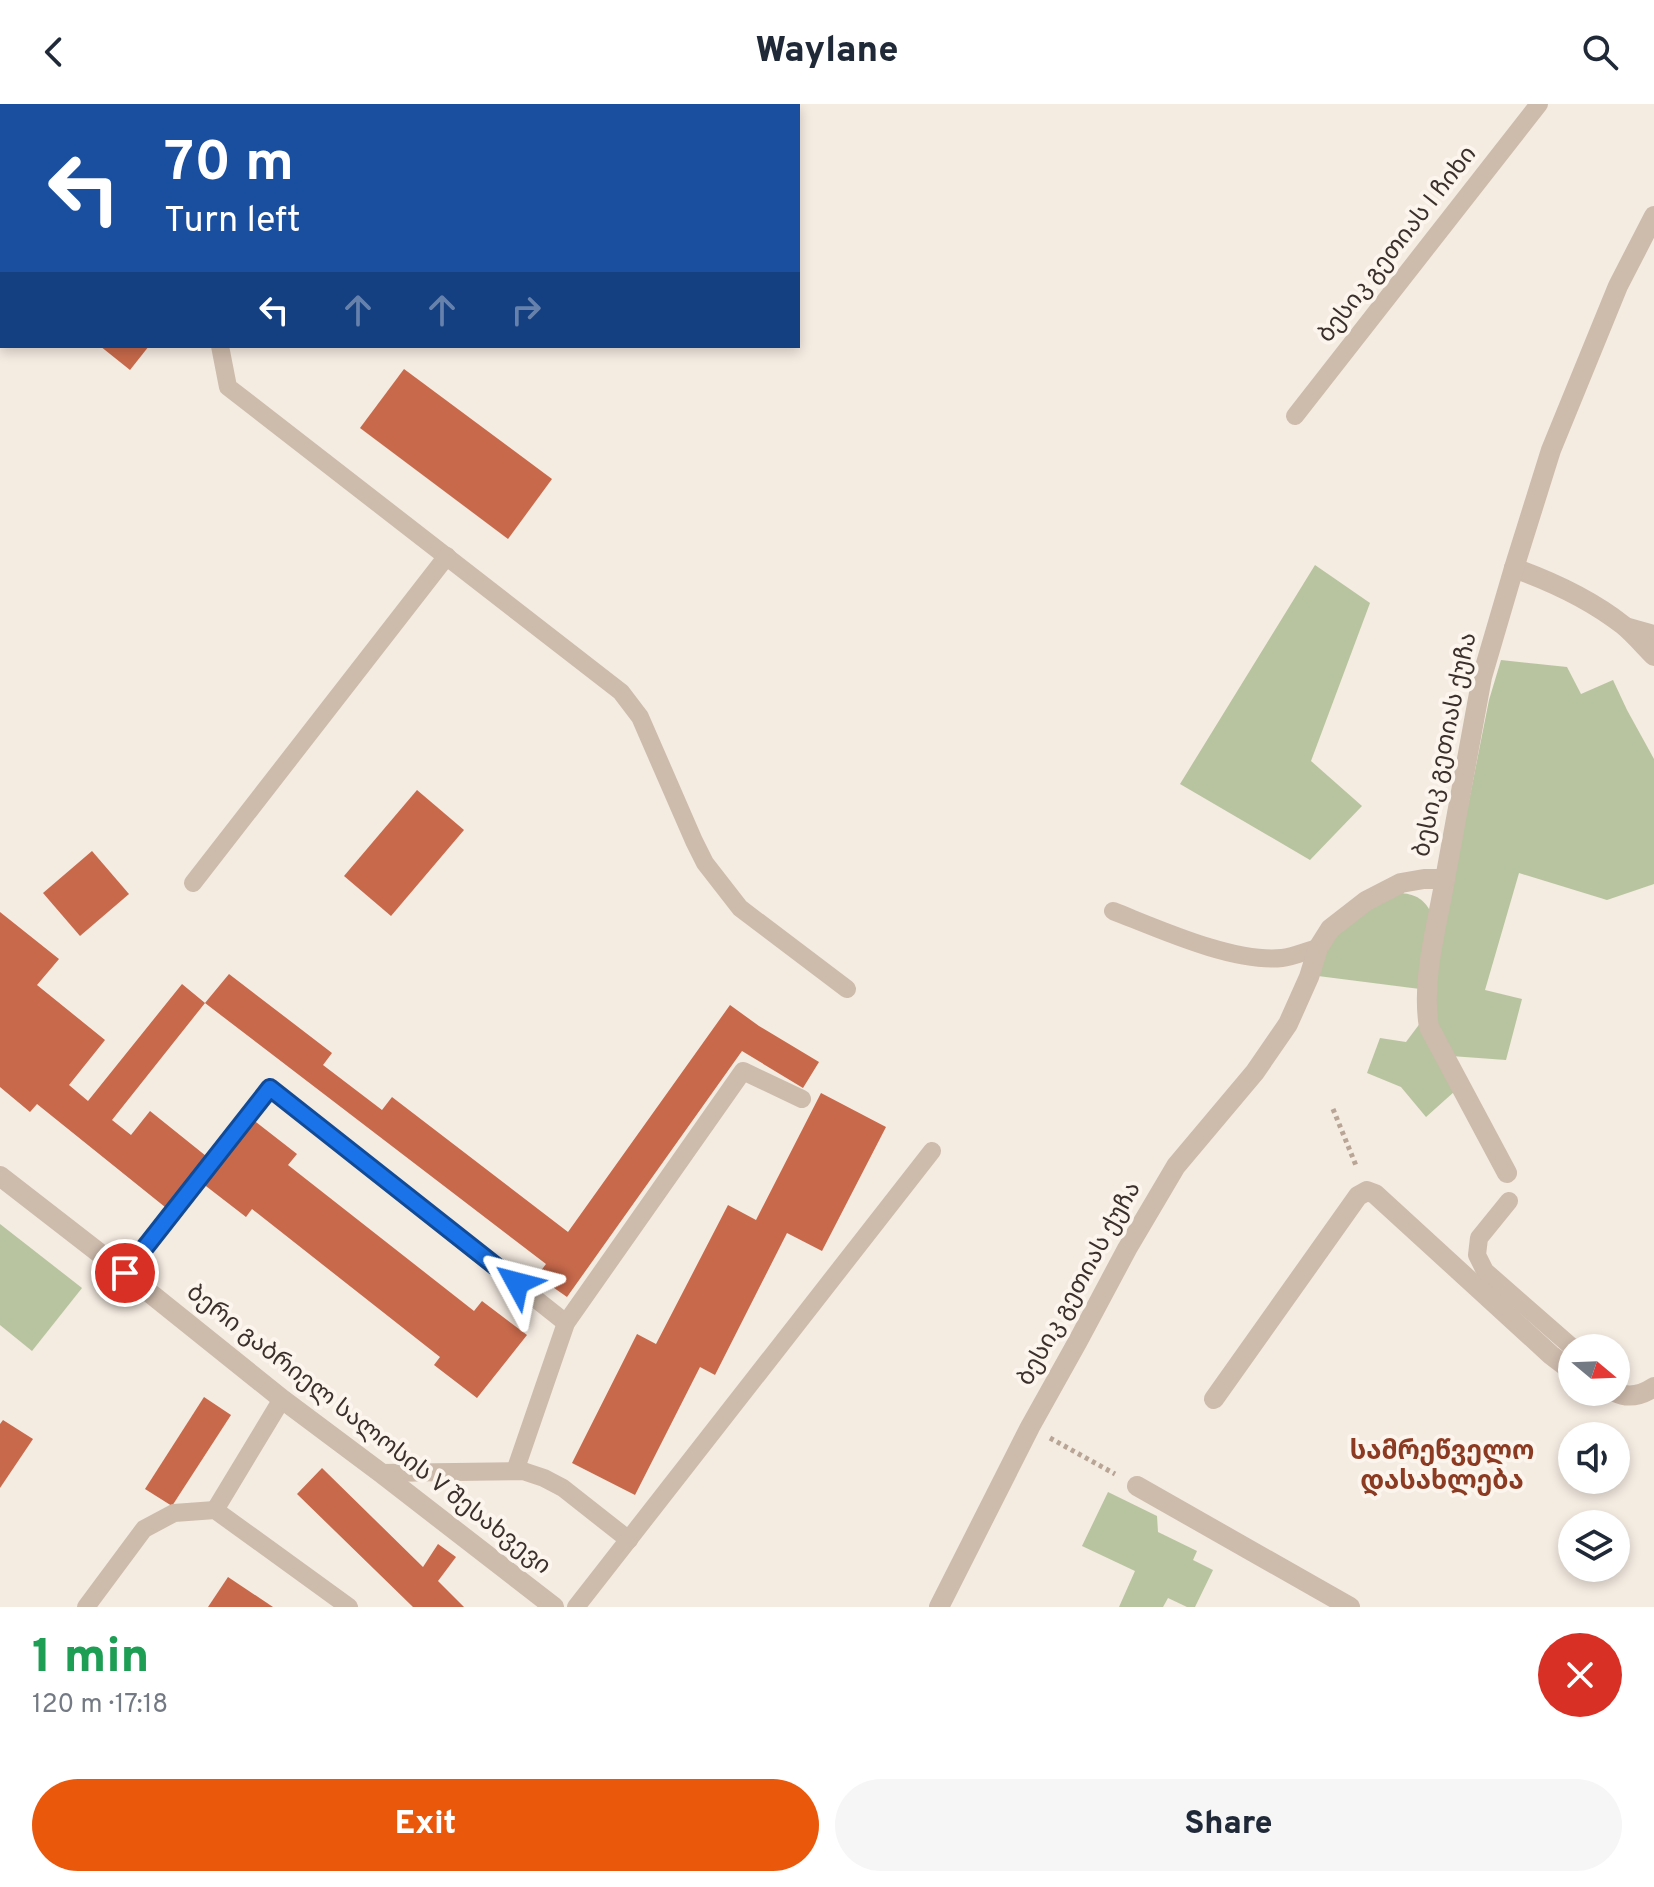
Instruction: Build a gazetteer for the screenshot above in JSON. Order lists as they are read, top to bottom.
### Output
{
  "streets": {
    "street": ["ბესიკ გეთიას ქუჩა", "ბერი გაბრიელ სალოსის V შესახვევი"],
    "lane": ["ბესიკ გეთიას I ჩიხი"]
  },
  "districts": ["სამრეწველო დასახლება"],
  "north": "right",
  "page": {
    "header": "Waylane",
    "turn": ["70 m", "Turn left"],
    "heading": ["1 min", "120 m · 17:18"],
    "buttons": ["Exit", "Share"]
  }
}
